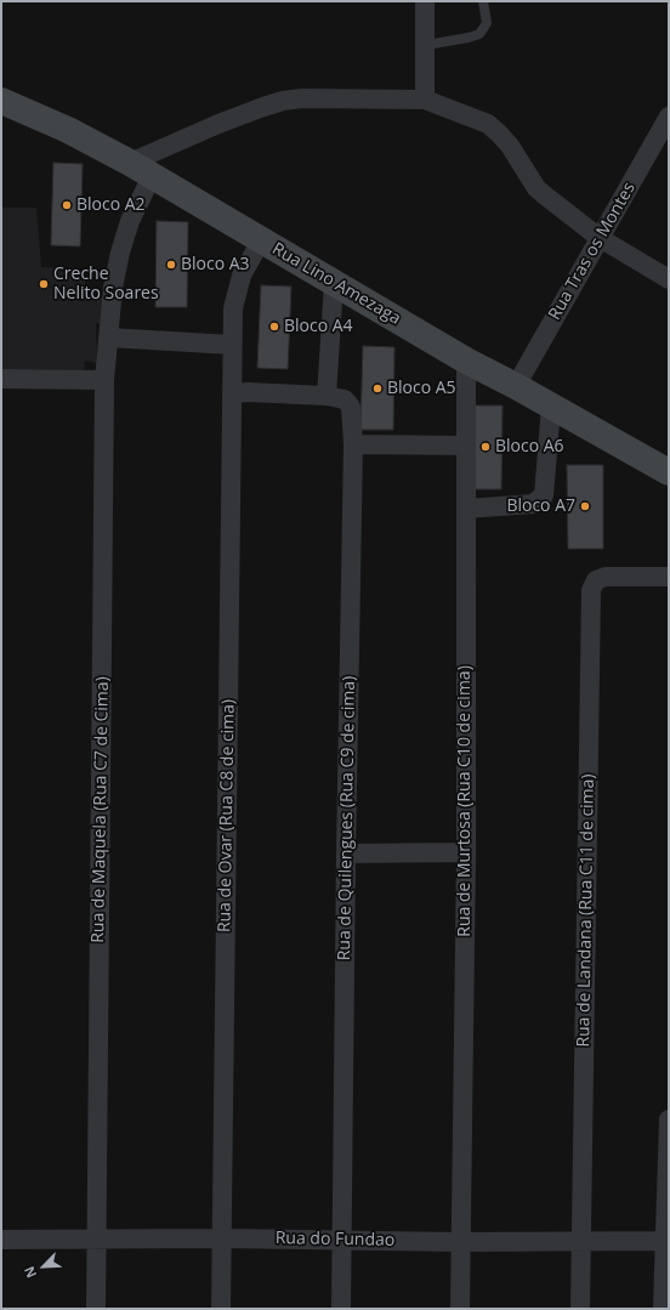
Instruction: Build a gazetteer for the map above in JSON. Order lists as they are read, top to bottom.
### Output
{
  "streets": {
    "street": [
      "Rua Tras os Montes",
      "Rua Lino Amezaga",
      "Rua de Murtosa (Rua C10 de cima)",
      "Rua de Maquela (Rua C7 de Cima)",
      "Rua de Ovar (Rua C8 de cima)",
      "Rua de Quilengues (Rua C9 de cima)",
      "Rua de Landana (Rua C11 de cima)",
      "Rua do Fundao"
    ]
  },
  "crossings": [
    ["Rua Tras os Montes", "Rua Lino Amezaga"],
    ["Rua Lino Amezaga", "Rua de Murtosa (Rua C10 de cima)"],
    ["Rua Lino Amezaga", "Rua de Maquela (Rua C7 de Cima)"],
    ["Rua Lino Amezaga", "Rua de Ovar (Rua C8 de cima)"],
    ["Rua de Murtosa (Rua C10 de cima)", "Rua do Fundao"],
    ["Rua de Maquela (Rua C7 de Cima)", "Rua do Fundao"],
    ["Rua de Ovar (Rua C8 de cima)", "Rua do Fundao"],
    ["Rua de Quilengues (Rua C9 de cima)", "Rua do Fundao"],
    ["Rua de Landana (Rua C11 de cima)", "Rua do Fundao"]
  ],
  "places": [
    "Bloco A2",
    "Bloco A3",
    "Creche Nelito Soares",
    "Bloco A4",
    "Bloco A5",
    "Bloco A6",
    "Bloco A7"
  ],
  "north": "bottom left"
}
